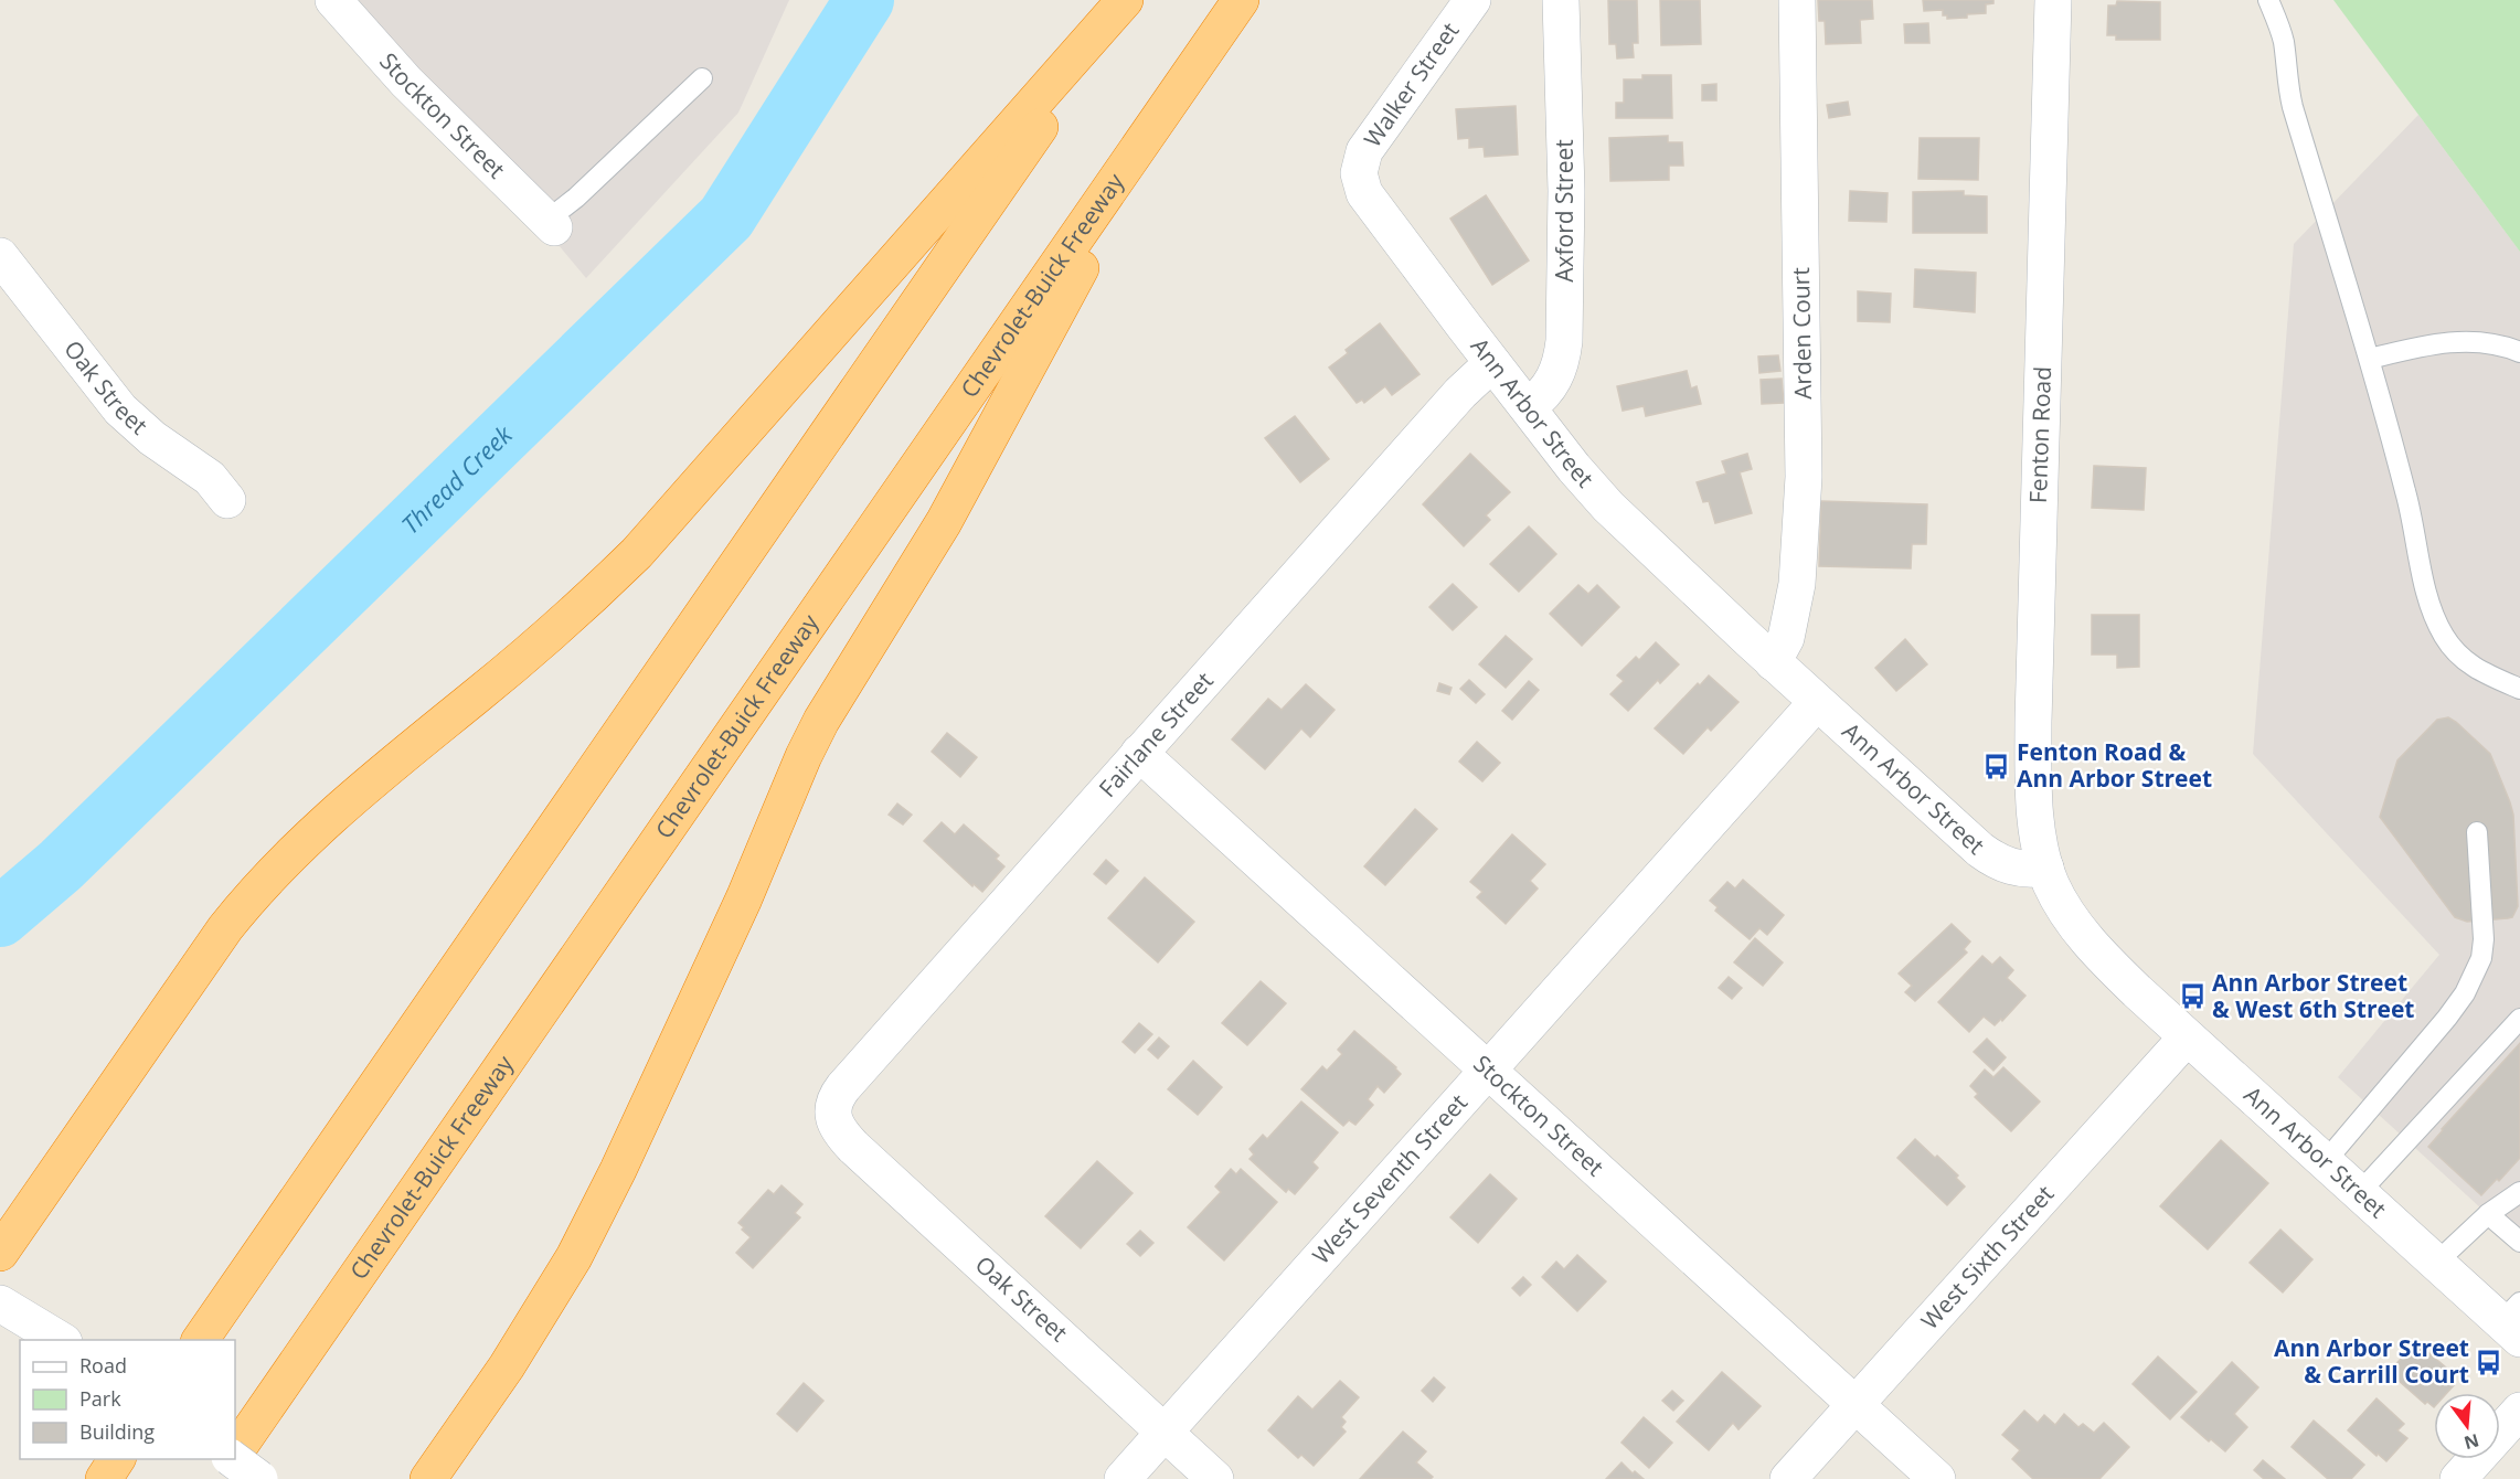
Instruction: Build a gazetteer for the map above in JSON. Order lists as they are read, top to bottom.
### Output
{
  "streets": {
    "highway": ["Chevrolet-Buick Freeway"],
    "street": [
      "Walker Street",
      "Stockton Street",
      "Axford Street",
      "Arden Court",
      "Oak Street",
      "Ann Arbor Street",
      "Fenton Road",
      "Fairlane Street",
      "West Seventh Street",
      "West Sixth Street"
    ]
  },
  "crossings": [
    ["Walker Street", "Ann Arbor Street"],
    ["Stockton Street", "Fairlane Street"],
    ["Stockton Street", "West Seventh Street"],
    ["Stockton Street", "West Sixth Street"],
    ["Axford Street", "Ann Arbor Street"],
    ["Arden Court", "Ann Arbor Street"],
    ["Oak Street", "Fairlane Street"],
    ["Oak Street", "West Seventh Street"],
    ["Ann Arbor Street", "Fenton Road"],
    ["Ann Arbor Street", "Fairlane Street"],
    ["Ann Arbor Street", "West Seventh Street"],
    ["Ann Arbor Street", "West Sixth Street"]
  ],
  "water": ["Thread Creek"],
  "places": {
    "bus stop": ["Fenton Road & Ann Arbor Street", "Ann Arbor Street & West 6th Street", "Ann Arbor Street & Carrill Court"]
  },
  "legend": ["Road", "Park", "Building"],
  "north": "bottom"
}
